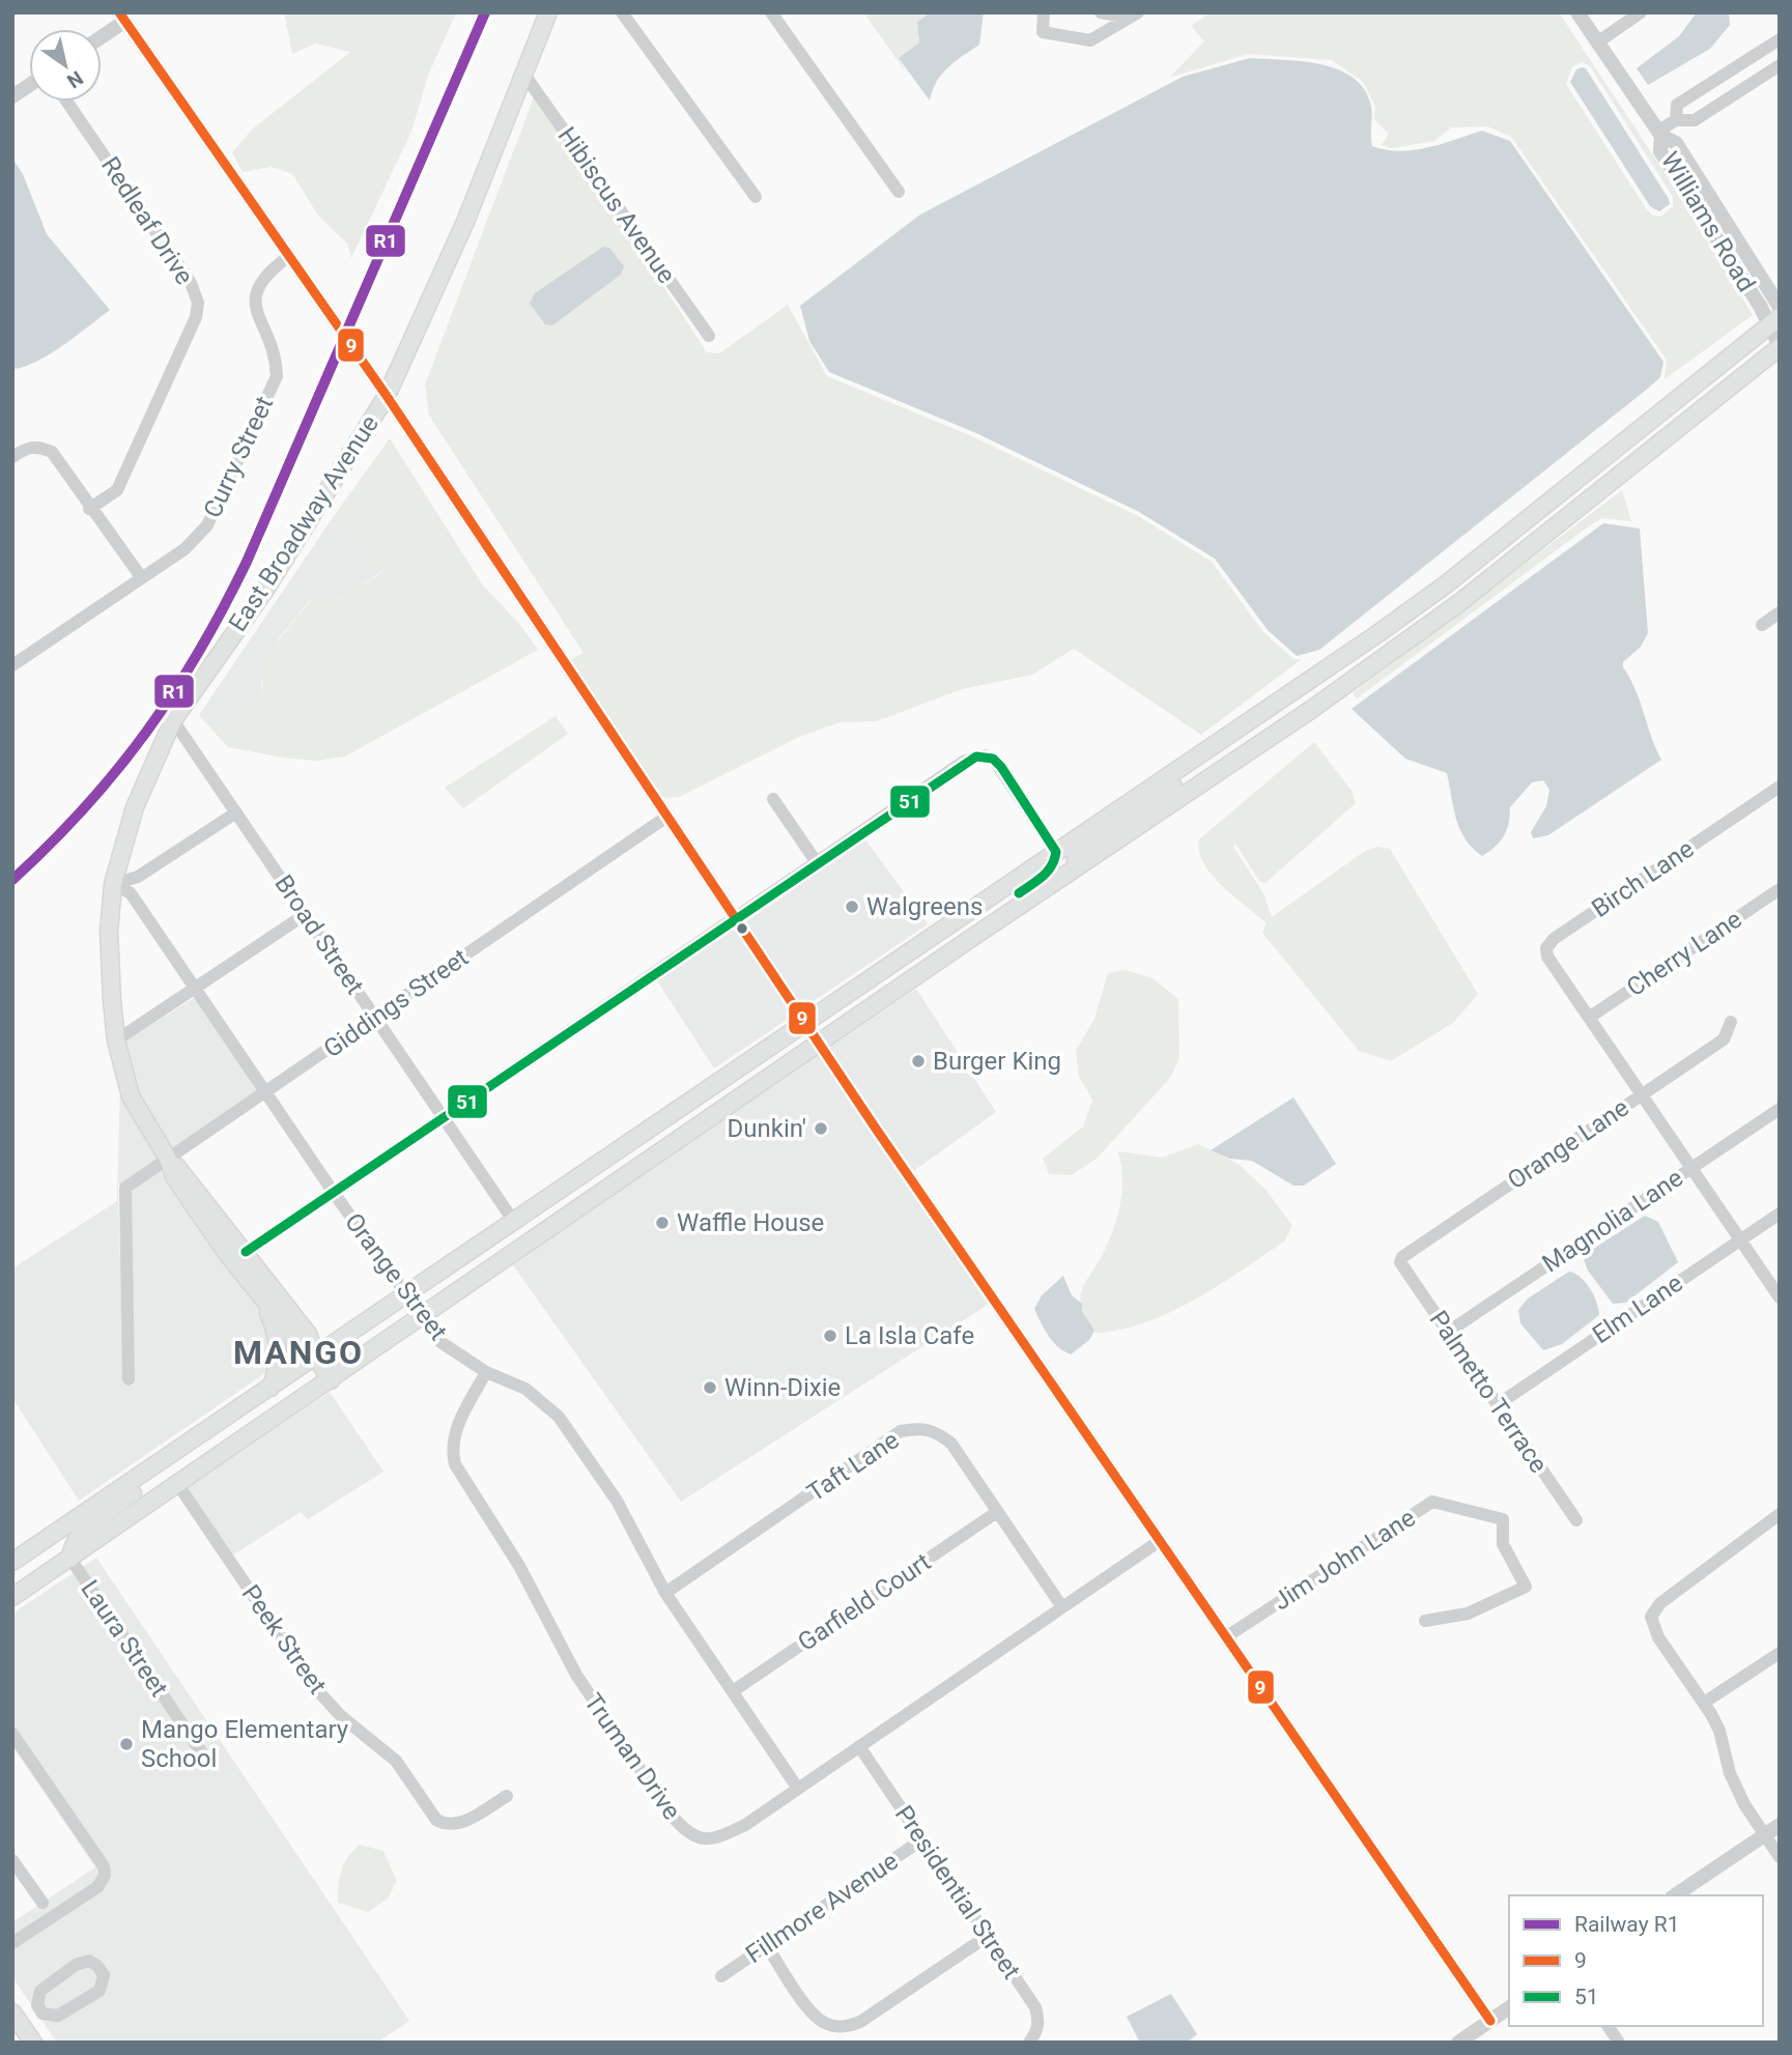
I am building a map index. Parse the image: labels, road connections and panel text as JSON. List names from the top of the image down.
{
  "streets": {
    "main road": ["East Broadway Avenue"],
    "street": [
      "Hibiscus Avenue",
      "Redleaf Drive",
      "Williams Road",
      "Curry Street",
      "Birch Lane",
      "Broad Street",
      "Cherry Lane",
      "Giddings Street",
      "Orange Lane",
      "Magnolia Lane",
      "Orange Street",
      "Elm Lane",
      "Palmetto Terrace",
      "Taft Lane",
      "Jim John Lane",
      "Garfield Court",
      "Laura Street",
      "Peek Street",
      "Truman Drive",
      "Presidential Street",
      "Fillmore Avenue"
    ]
  },
  "crossings": [
    ["Hibiscus Avenue", "East Broadway Avenue"],
    ["East Broadway Avenue", "Broad Street"],
    ["East Broadway Avenue", "Giddings Street"],
    ["East Broadway Avenue", "Orange Street"],
    ["Birch Lane", "Cherry Lane"],
    ["Broad Street", "Giddings Street"],
    ["Giddings Street", "Orange Street"],
    ["Orange Lane", "Palmetto Terrace"],
    ["Magnolia Lane", "Palmetto Terrace"],
    ["Orange Street", "Taft Lane"],
    ["Orange Street", "Garfield Court"],
    ["Orange Street", "Truman Drive"],
    ["Elm Lane", "Palmetto Terrace"],
    ["Taft Lane", "Garfield Court"],
    ["Taft Lane", "Truman Drive"],
    ["Truman Drive", "Presidential Street"],
    ["Presidential Street", "Fillmore Avenue"]
  ],
  "districts": ["MANGO"],
  "places": [
    "Walgreens",
    "Burger King",
    "Dunkin'",
    "Waffle House",
    "La Isla Cafe",
    "Winn-Dixie",
    "Mango Elementary School"
  ],
  "lines": ["rail line R1", "transit line 9", "transit line 51"],
  "legend": ["Railway R1", "9", "51"],
  "north": "bottom right"
}
